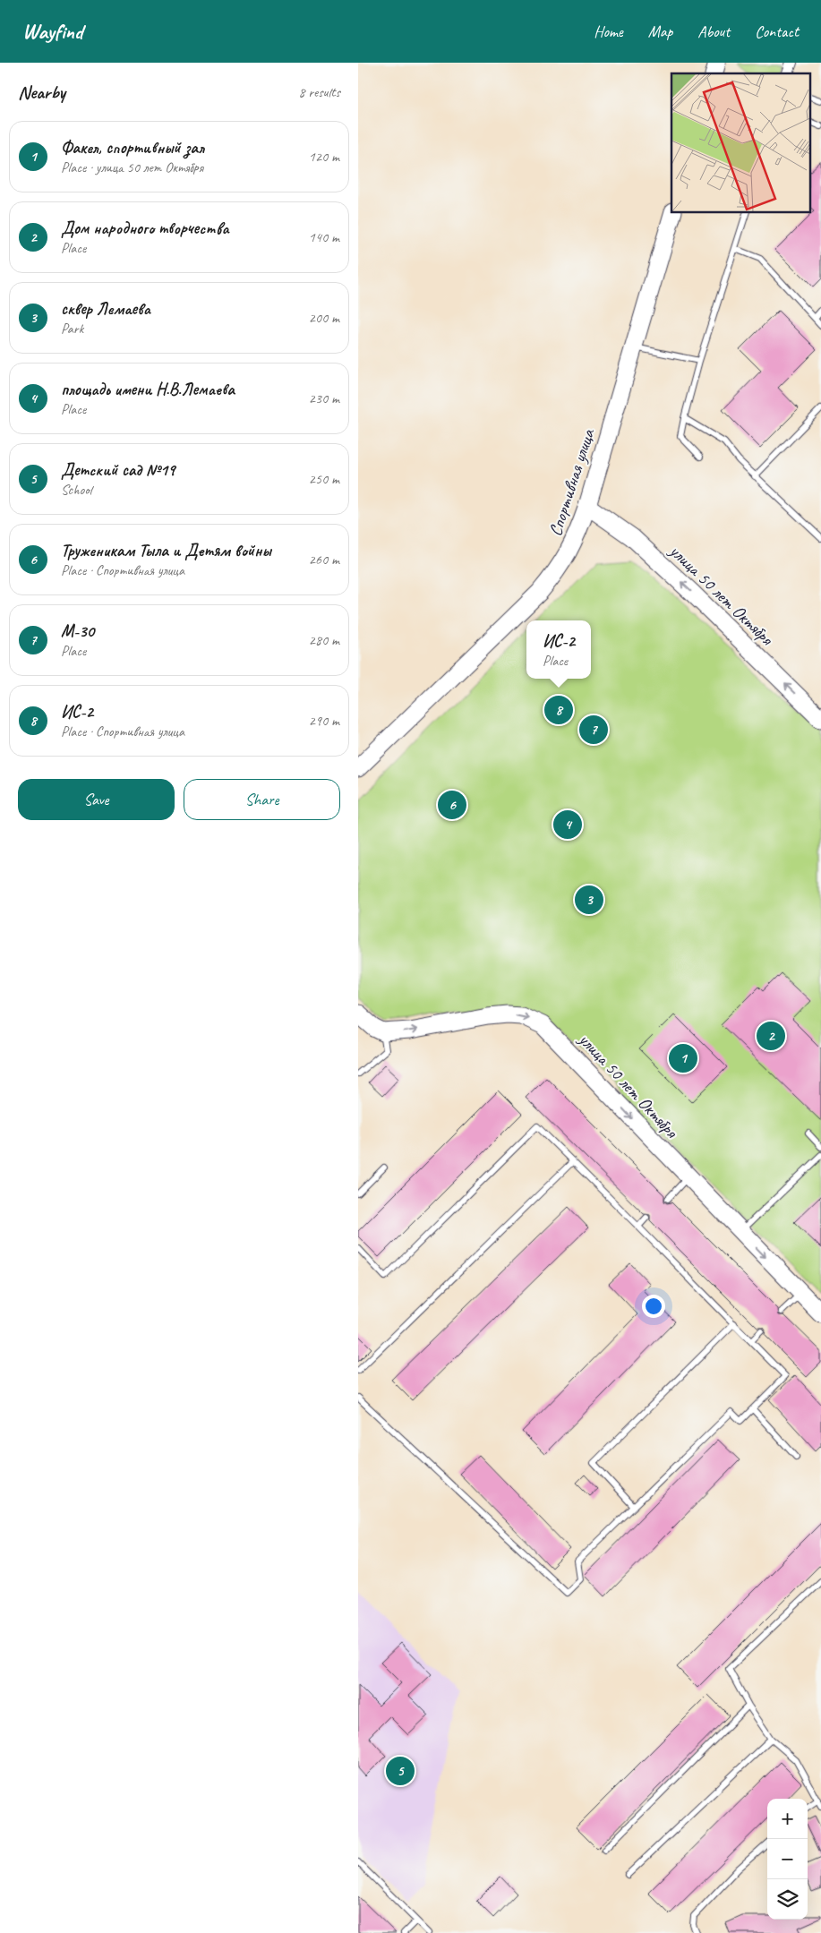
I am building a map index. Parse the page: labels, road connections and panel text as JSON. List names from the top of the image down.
{
  "streets": {
    "street": ["Спортивная улица", "улица 50 лет Октября"]
  },
  "crossings": [
    ["Спортивная улица", "улица 50 лет Октября"]
  ],
  "page": {
    "header": "Wayfind",
    "nav": [
      "Home",
      "Map",
      "About",
      "Contact"
    ],
    "heading": ["Nearby", "8 results"],
    "list": [
      {
        "mark": "1",
        "name": "Факел, спортивный зал",
        "note": "Place · улица 50 лет Октября",
        "value": "120 m"
      },
      {
        "mark": "2",
        "name": "Дом народного творчества",
        "note": "Place",
        "value": "140 m"
      },
      {
        "mark": "3",
        "name": "сквер Лемаева",
        "note": "Park",
        "value": "200 m"
      },
      {
        "mark": "4",
        "name": "площадь имени Н.В.Лемаева",
        "note": "Place",
        "value": "230 m"
      },
      {
        "mark": "5",
        "name": "Детский сад №19",
        "note": "School",
        "value": "250 m"
      },
      {
        "mark": "6",
        "name": "Труженикам Тыла и Детям войны",
        "note": "Place · Спортивная улица",
        "value": "260 m"
      },
      {
        "mark": "7",
        "name": "М-30",
        "note": "Place",
        "value": "280 m"
      },
      {
        "mark": "8",
        "name": "ИС-2",
        "note": "Place · Спортивная улица",
        "value": "290 m"
      }
    ],
    "popup": ["ИС-2", "Place"],
    "pins": [
      "8",
      "7",
      "6",
      "4",
      "3",
      "2",
      "1",
      "5"
    ],
    "buttons": ["Save", "Share"],
    "map_buttons": ["+", "−"]
  }
}
